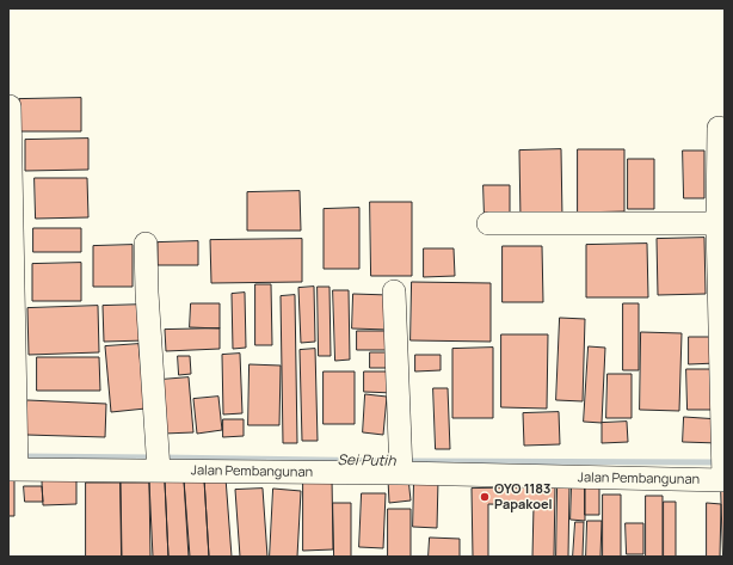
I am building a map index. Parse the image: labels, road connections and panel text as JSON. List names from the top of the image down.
{
  "streets": {
    "street": ["Jalan Pembangunan"]
  },
  "water": ["Sei Putih"],
  "places": ["OYO 1183 Papakoel"]
}
